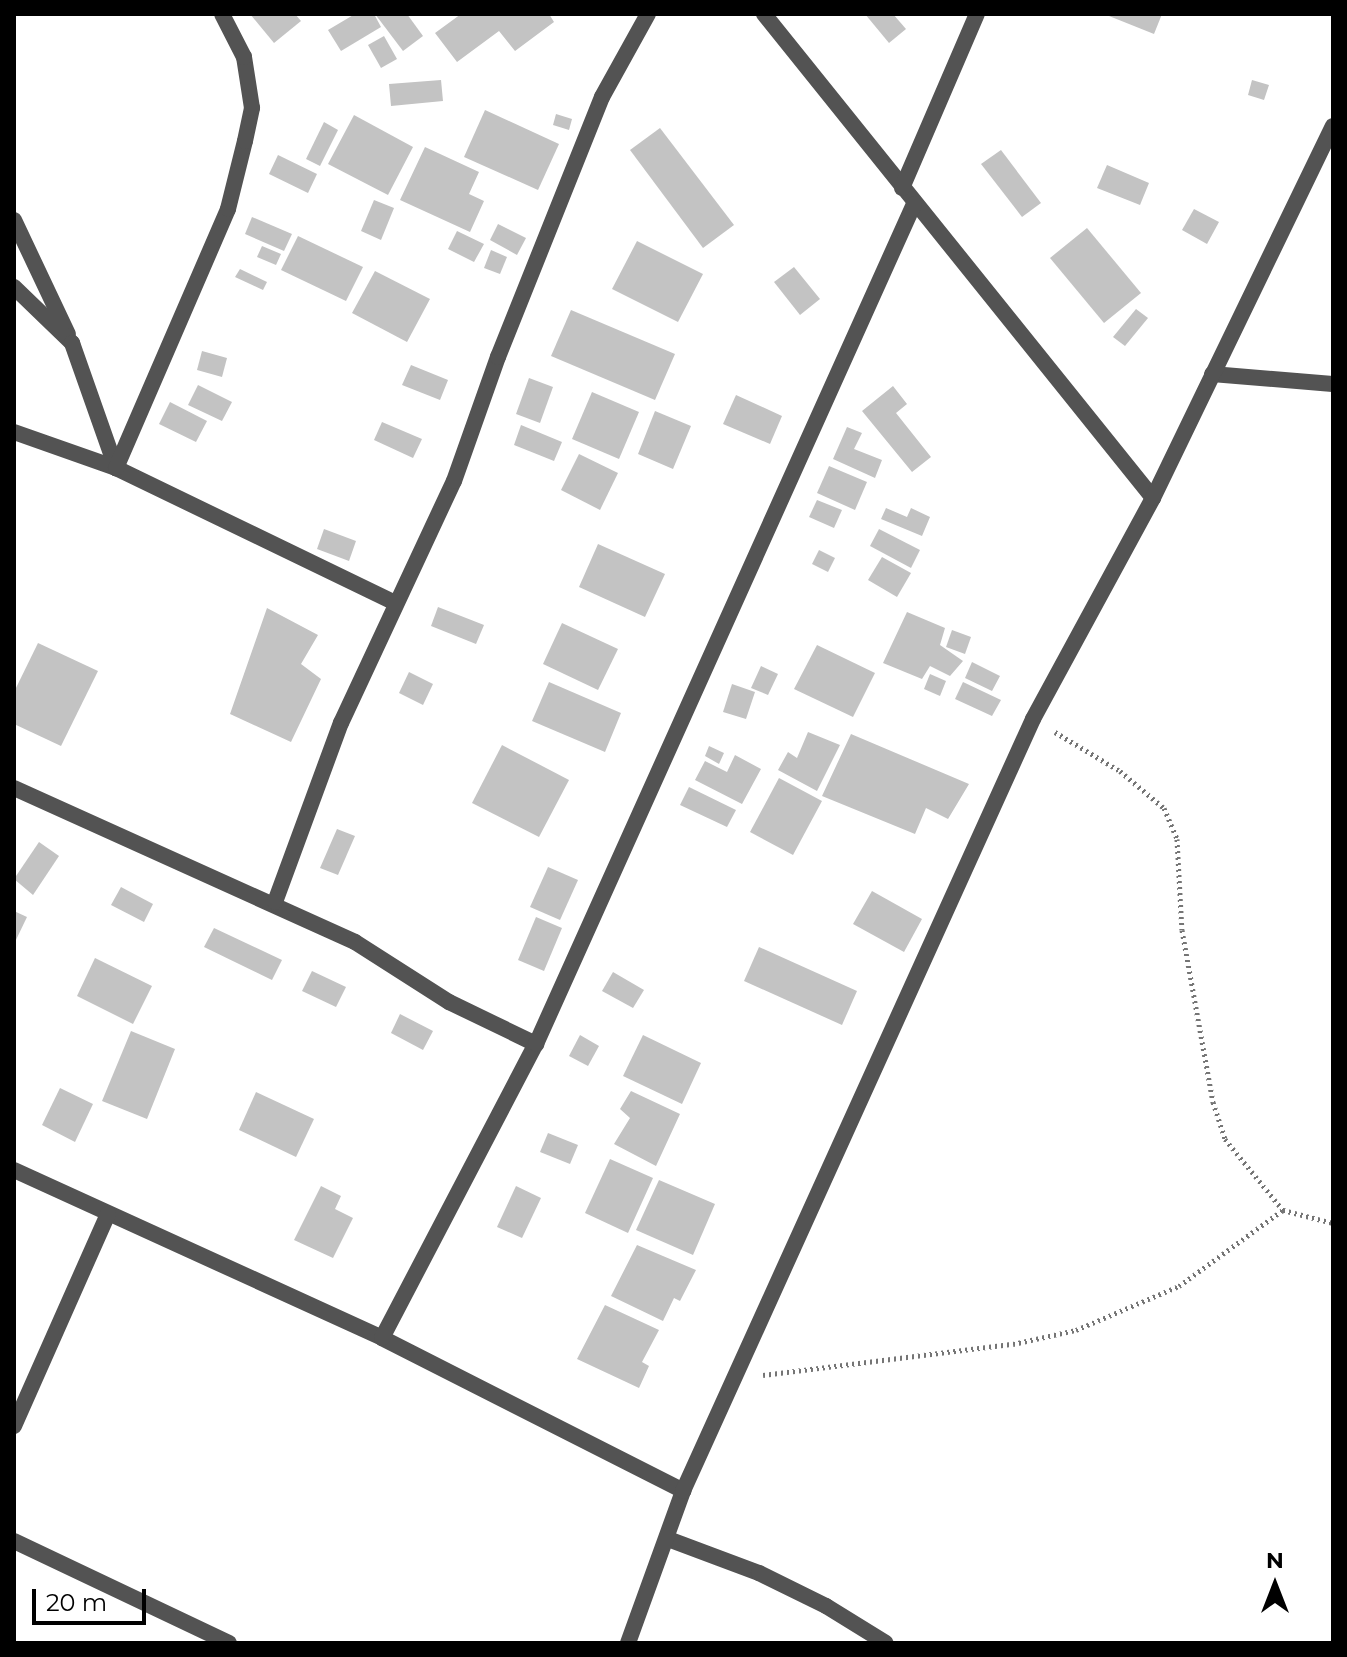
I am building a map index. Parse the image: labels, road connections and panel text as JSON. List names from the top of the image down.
{
  "scale_bar": "20 m",
  "north": "top"
}
